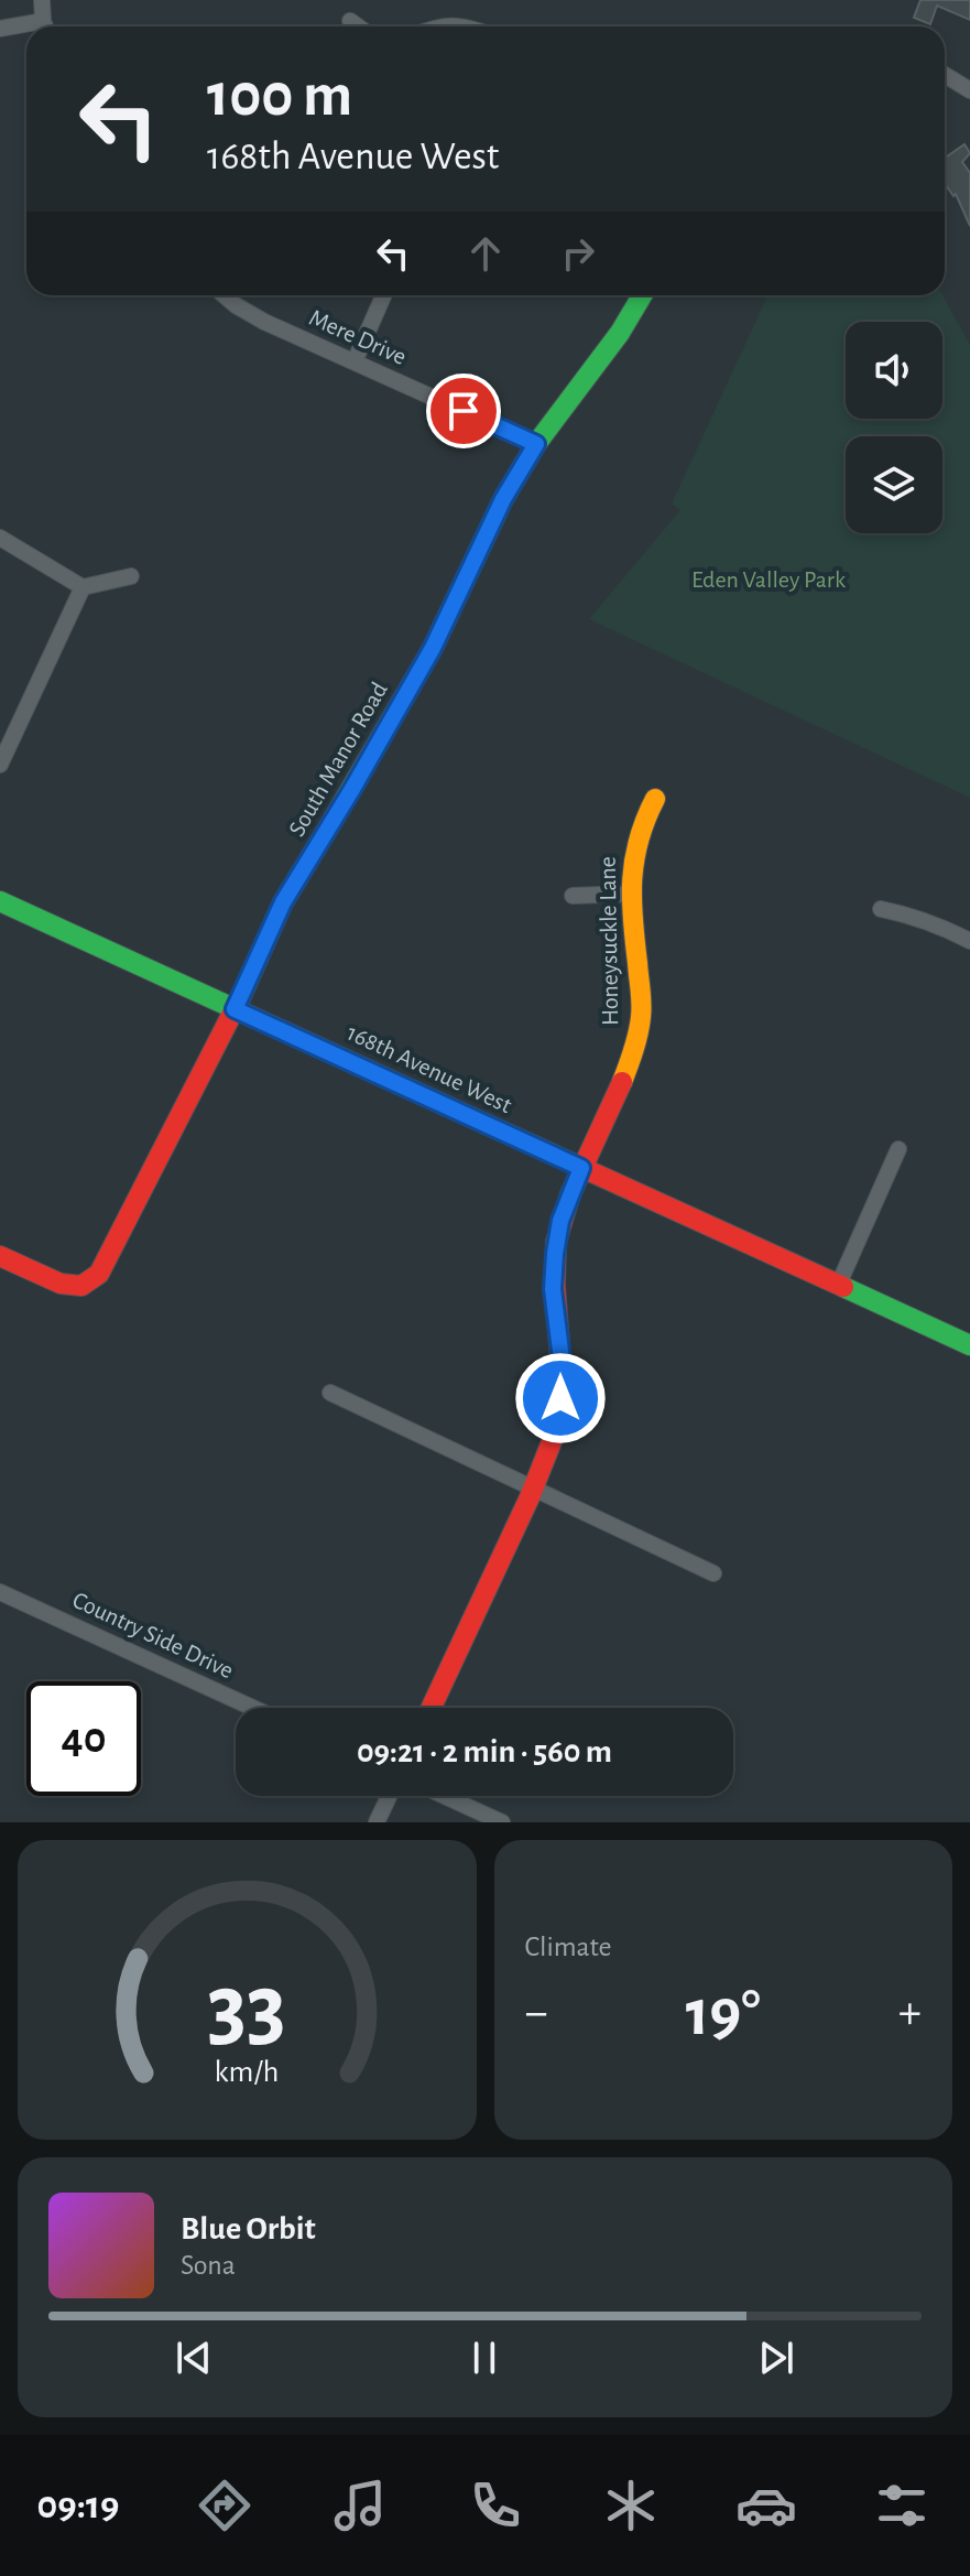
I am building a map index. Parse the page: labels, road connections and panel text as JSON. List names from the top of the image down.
{
  "streets": {
    "street": [
      "Mere Drive",
      "South Manor Road",
      "Honeysuckle Lane",
      "168th Avenue West",
      "Country Side Drive"
    ]
  },
  "crossings": [
    ["Mere Drive", "South Manor Road"],
    ["South Manor Road", "168th Avenue West"],
    ["Honeysuckle Lane", "168th Avenue West"]
  ],
  "parks": ["Eden Valley Park"],
  "page": {
    "turn": ["100 m", "168th Avenue West"],
    "limit": "40",
    "trip": "09:21 · 2 min · 560 m",
    "tile": "Climate",
    "heat": ["−", "19°", "+"],
    "song": ["Blue Orbit", "Sona"],
    "tabs": "09:19",
    "gauge": ["33", "km/h"]
  }
}
